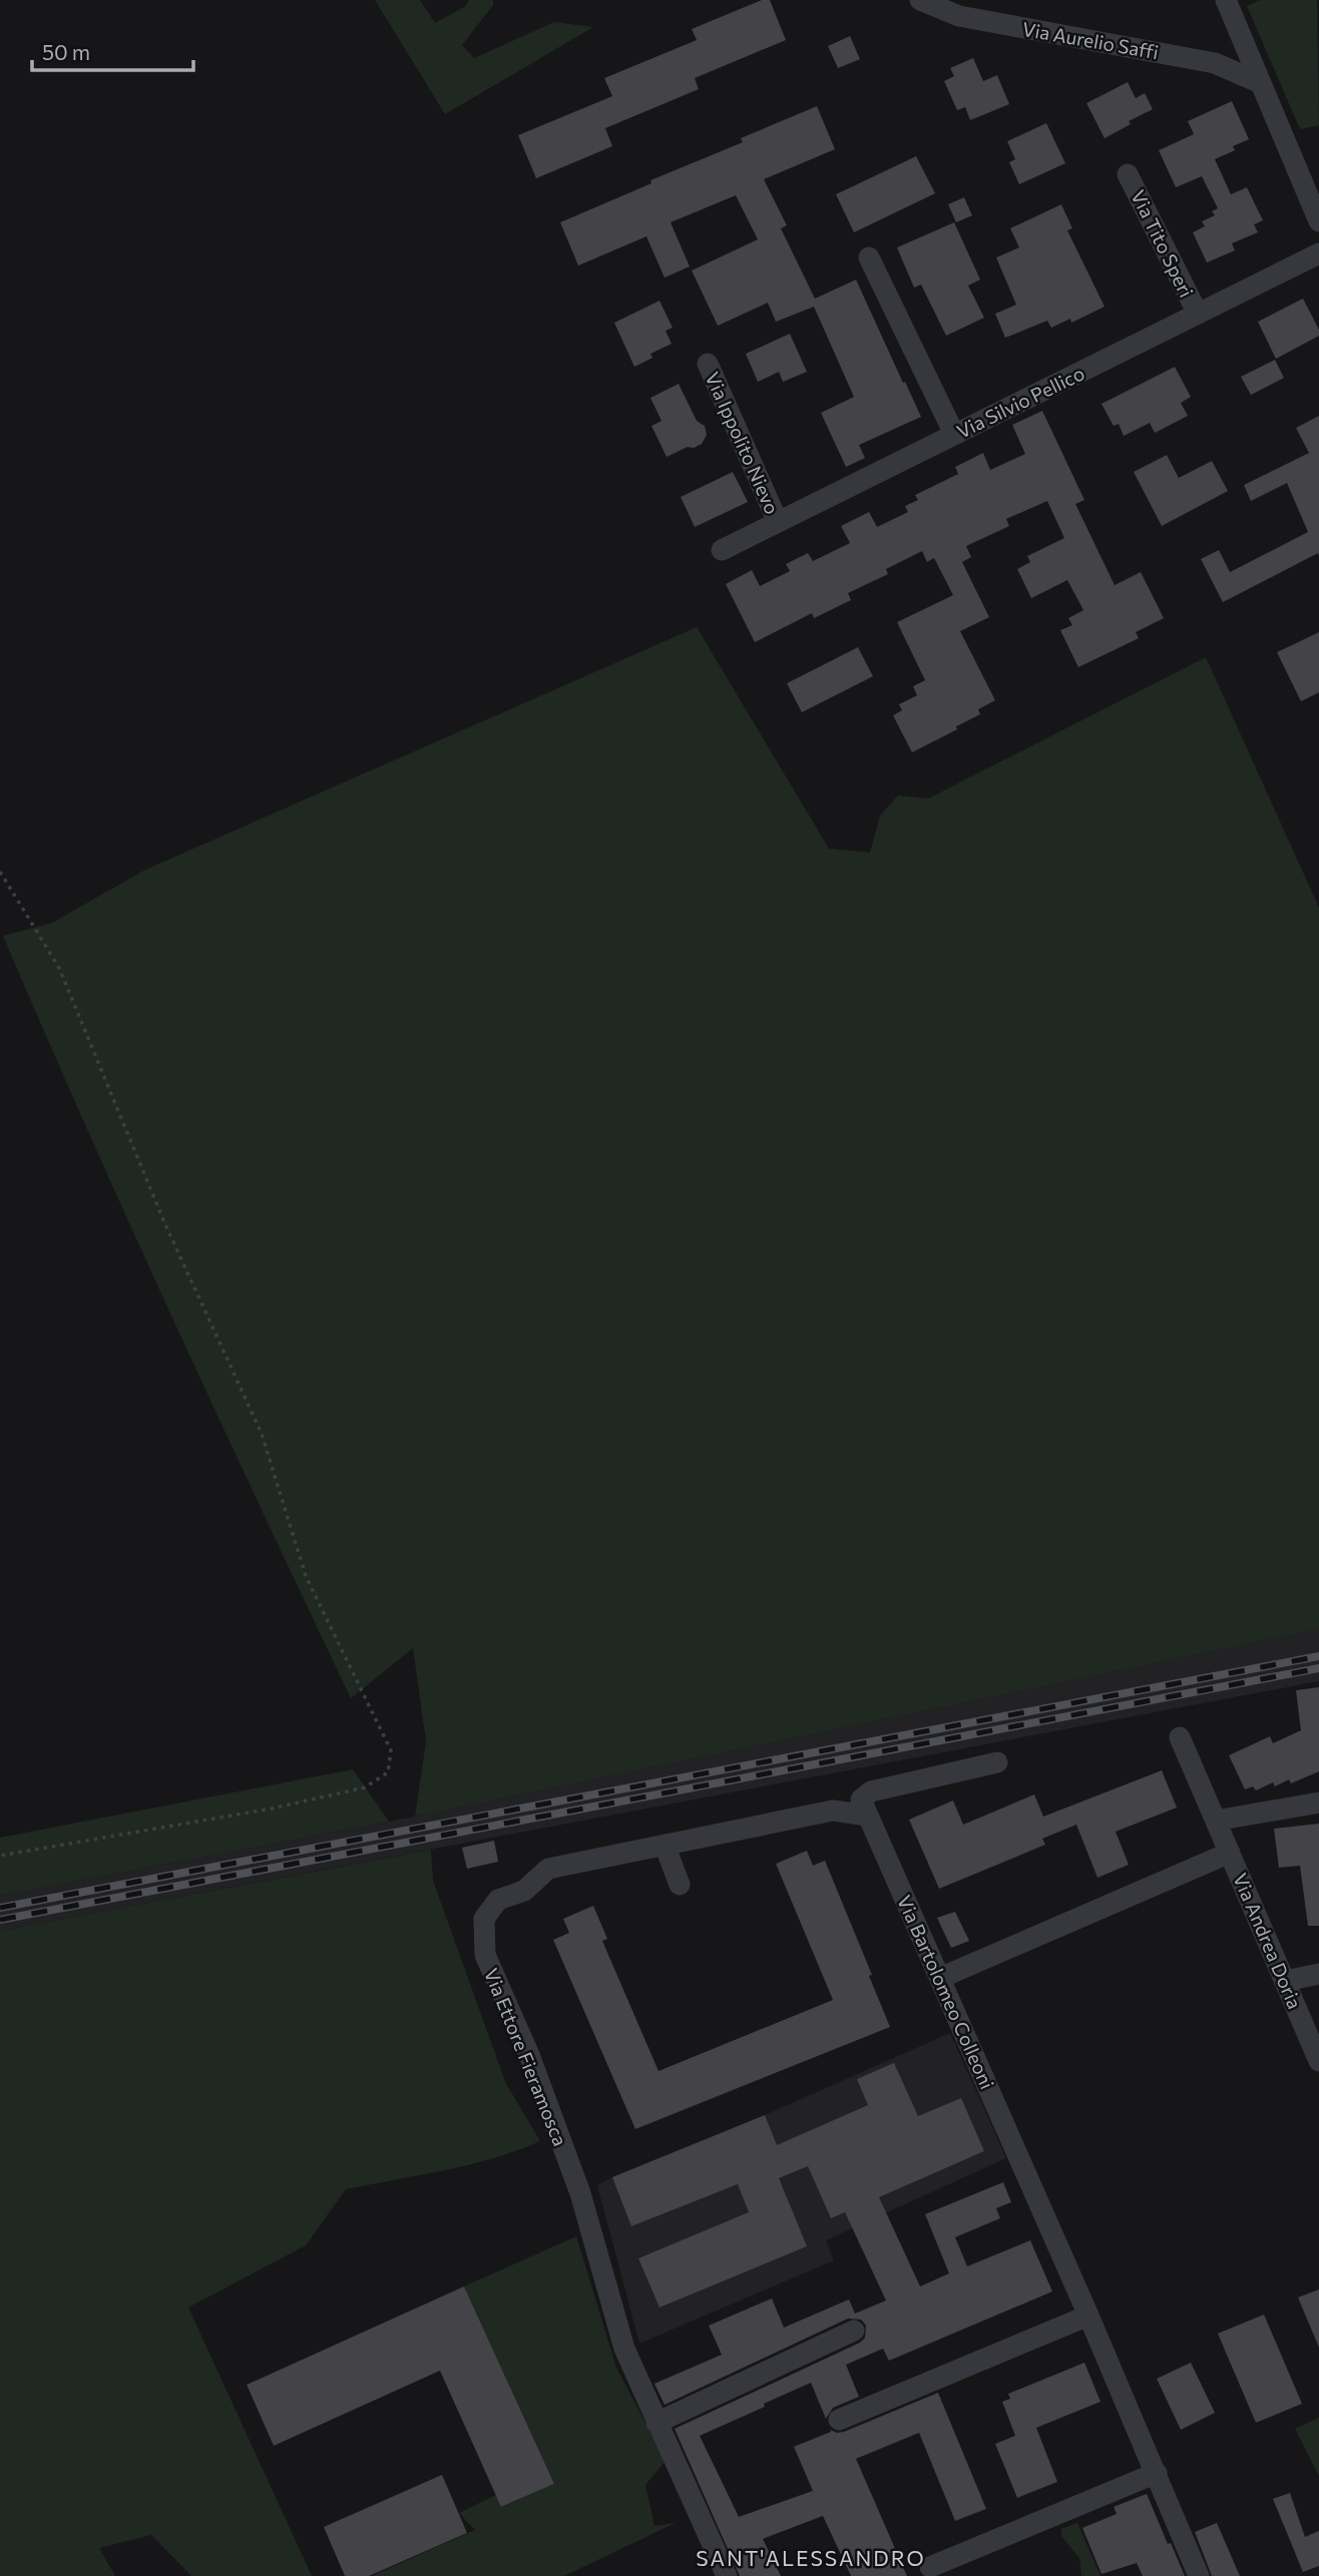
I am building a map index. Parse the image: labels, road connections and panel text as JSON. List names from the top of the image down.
{
  "streets": {
    "street": [
      "Via Aurelio Saffi",
      "Via Tito Speri",
      "Via Silvio Pellico",
      "Via Ippolito Nievo",
      "Via Andrea Doria",
      "Via Bartolomeo Colleoni",
      "Via Ettore Fieramosca"
    ]
  },
  "crossings": [
    ["Via Tito Speri", "Via Silvio Pellico"],
    ["Via Silvio Pellico", "Via Ippolito Nievo"],
    ["Via Bartolomeo Colleoni", "Via Ettore Fieramosca"]
  ],
  "districts": ["SANT'ALESSANDRO"],
  "scale_bar": "50 m"
}
